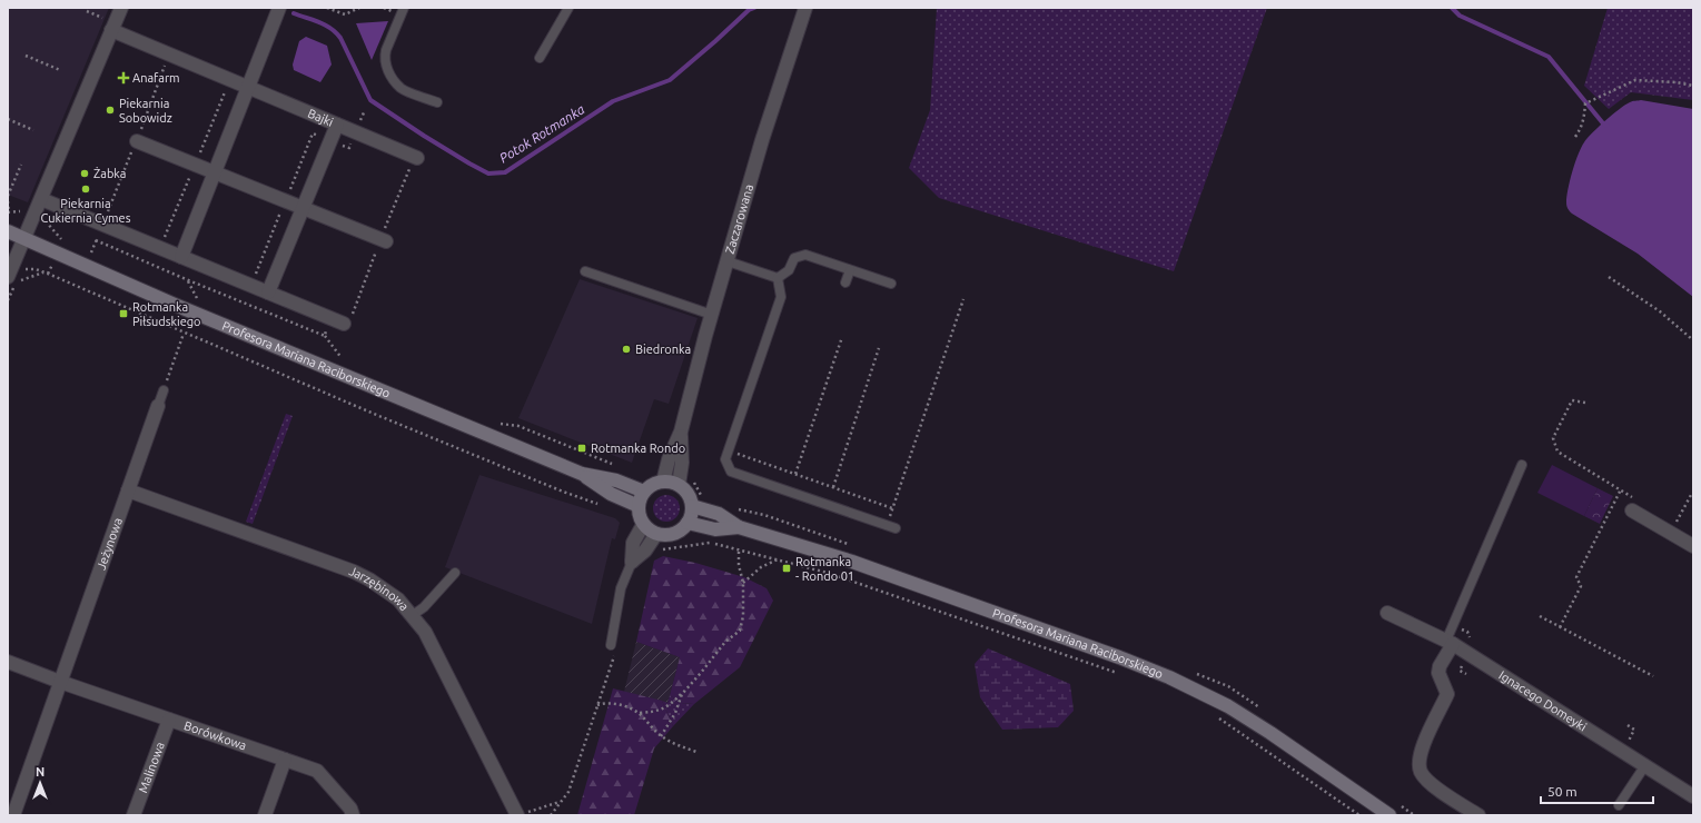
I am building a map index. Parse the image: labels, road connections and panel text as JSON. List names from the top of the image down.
{
  "streets": {
    "main road": ["Profesora Mariana Raciborskiego"],
    "street": [
      "Bajki",
      "Zaczarowana",
      "Jeżynowa",
      "Jarzębinowa",
      "Ignacego Domeyki",
      "Borówkowa",
      "Malinowa"
    ]
  },
  "crossings": [
    ["Zaczarowana", "Profesora Mariana Raciborskiego"],
    ["Jeżynowa", "Jarzębinowa"],
    ["Jeżynowa", "Borówkowa"],
    ["Borówkowa", "Malinowa"]
  ],
  "water": ["Potok Rotmanka"],
  "places": {
    "health": ["Anafarm"],
    "other": [
      "Piekarnia Sobowidz",
      "Żabka",
      "Piekarnia Cukiernia Cymes",
      "Biedronka"
    ],
    "transit": ["Rotmanka Piłsudskiego", "Rotmanka Rondo", "Rotmanka - Rondo 01"]
  },
  "scale_bar": "50 m",
  "north": "top"
}
